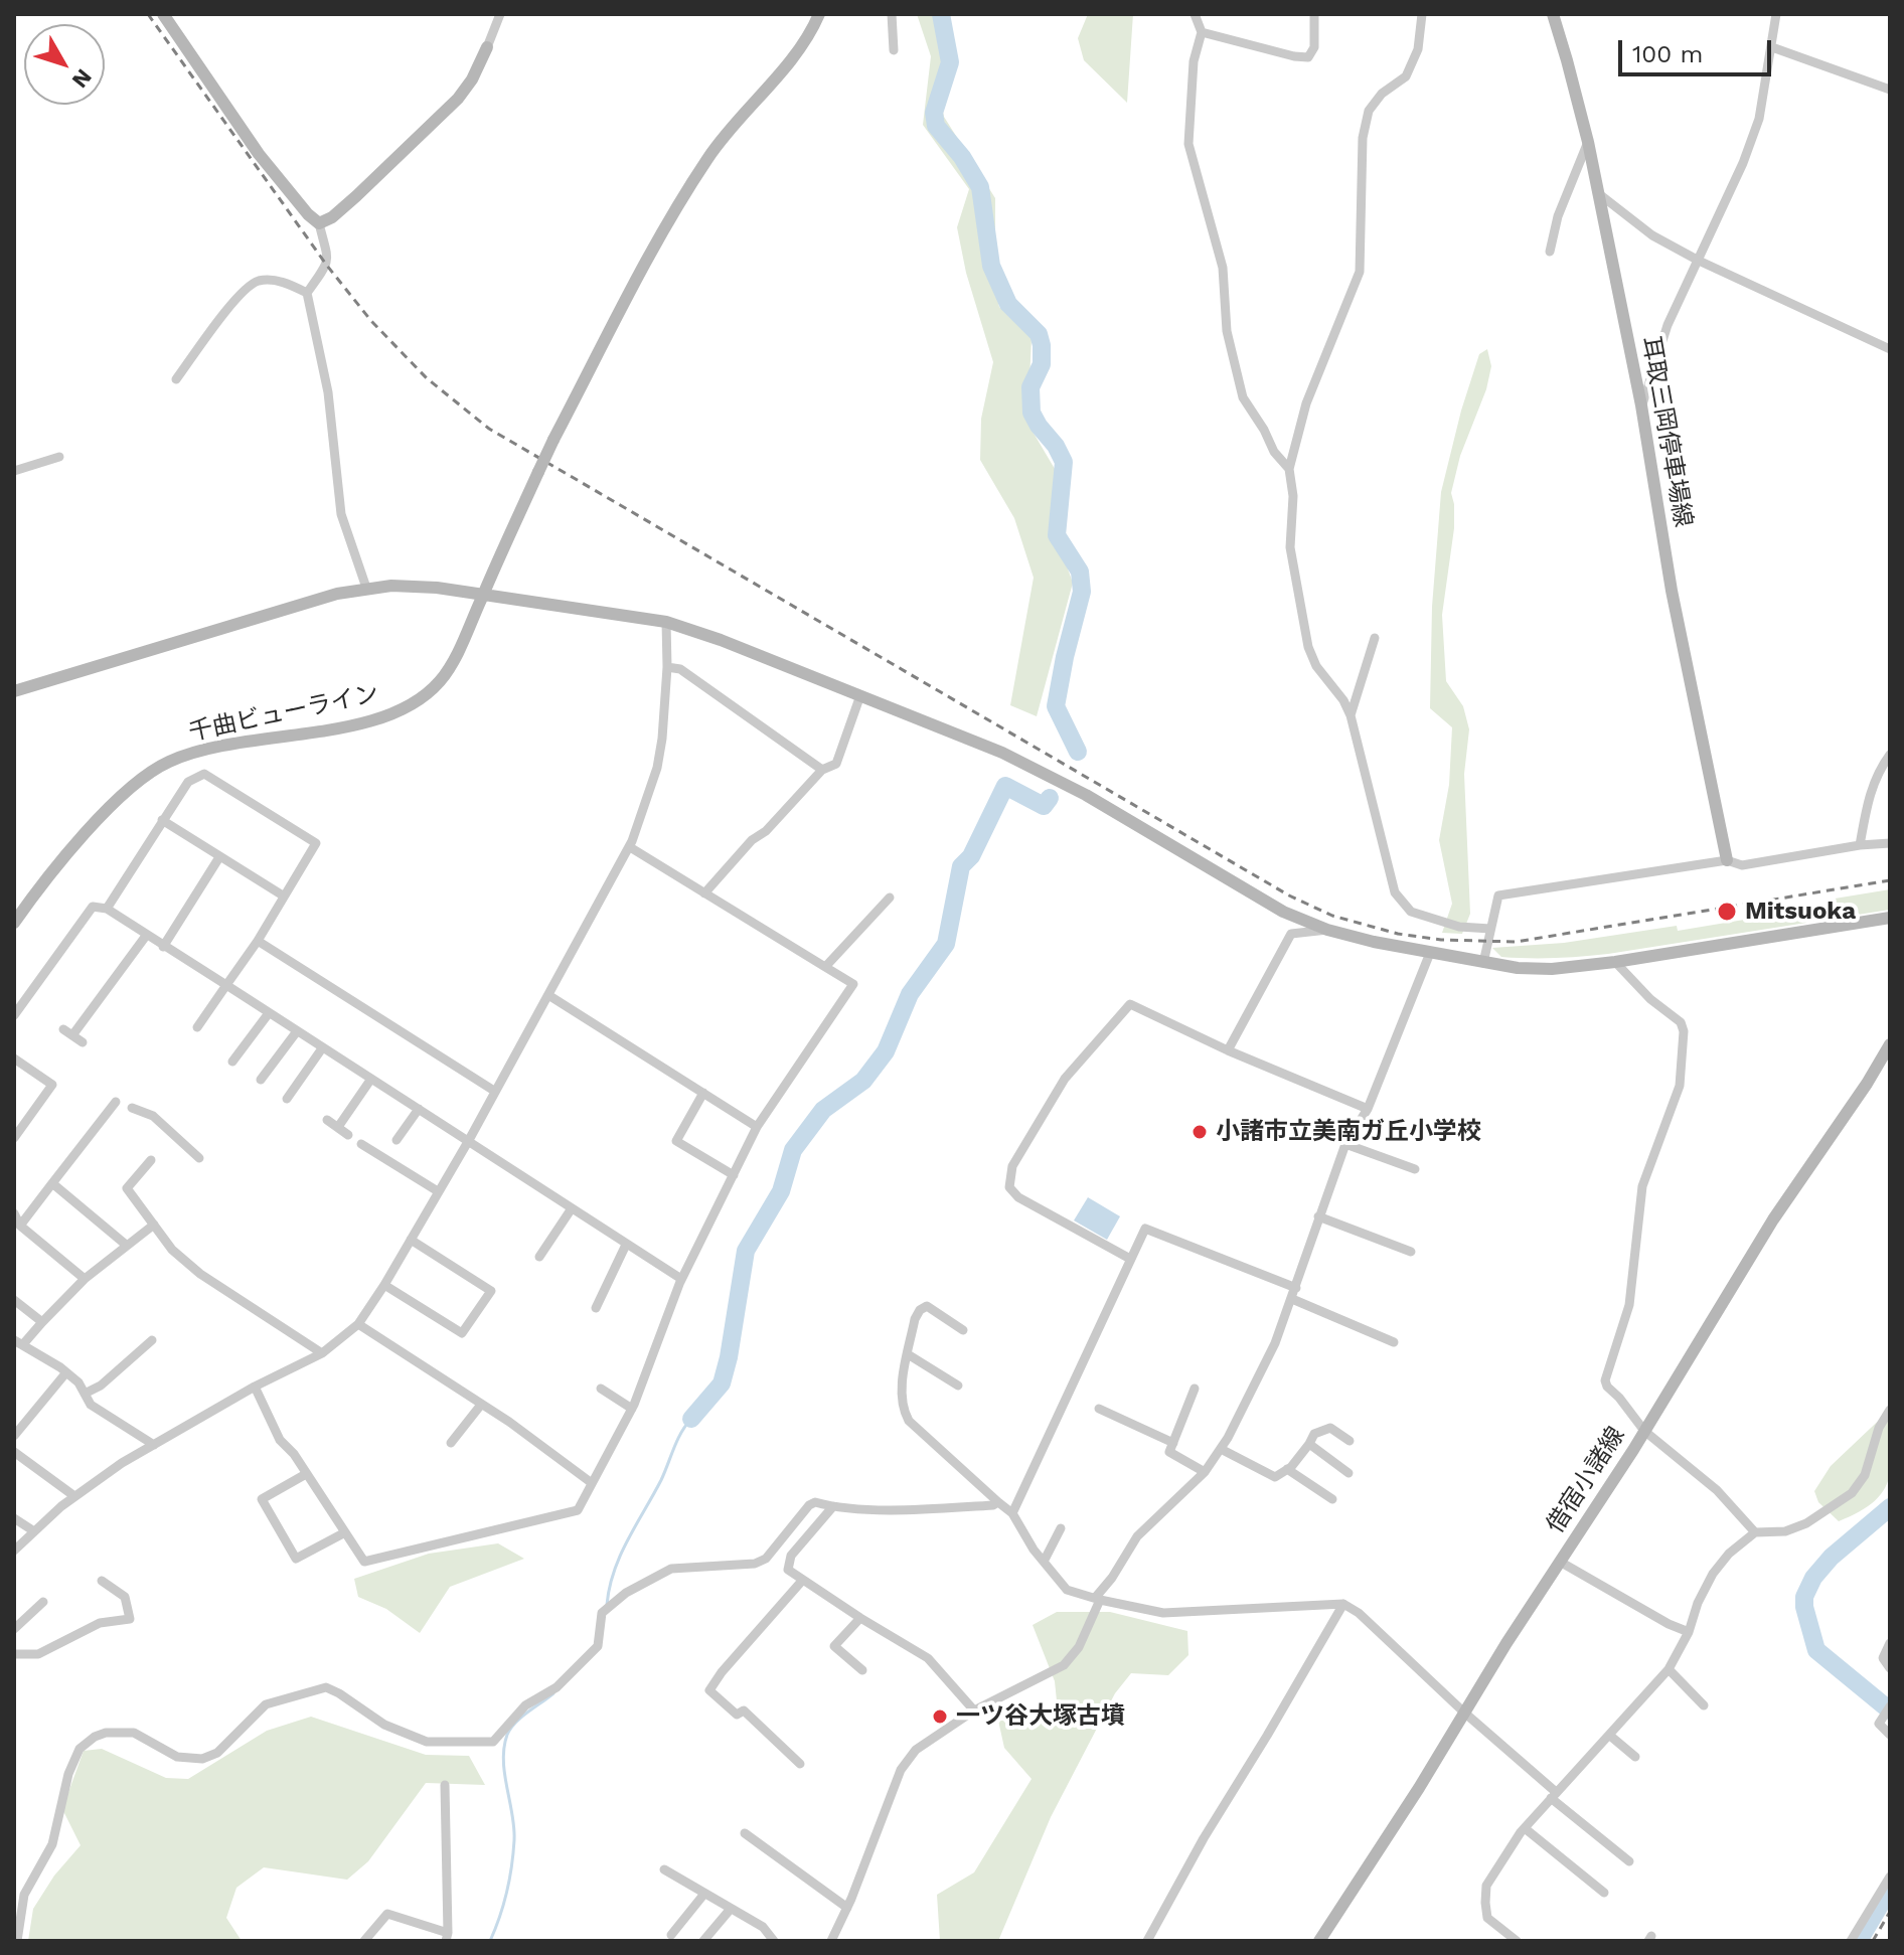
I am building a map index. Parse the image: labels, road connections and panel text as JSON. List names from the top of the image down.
{
  "streets": {
    "street": ["耳取三岡停車場線", "千曲ビューライン", "借宿小諸線"]
  },
  "places": ["Mitsuoka", "小諸市立美南ガ丘小学校", "一ツ谷大塚古墳"],
  "scale_bar": "100 m",
  "north": "bottom right"
}
